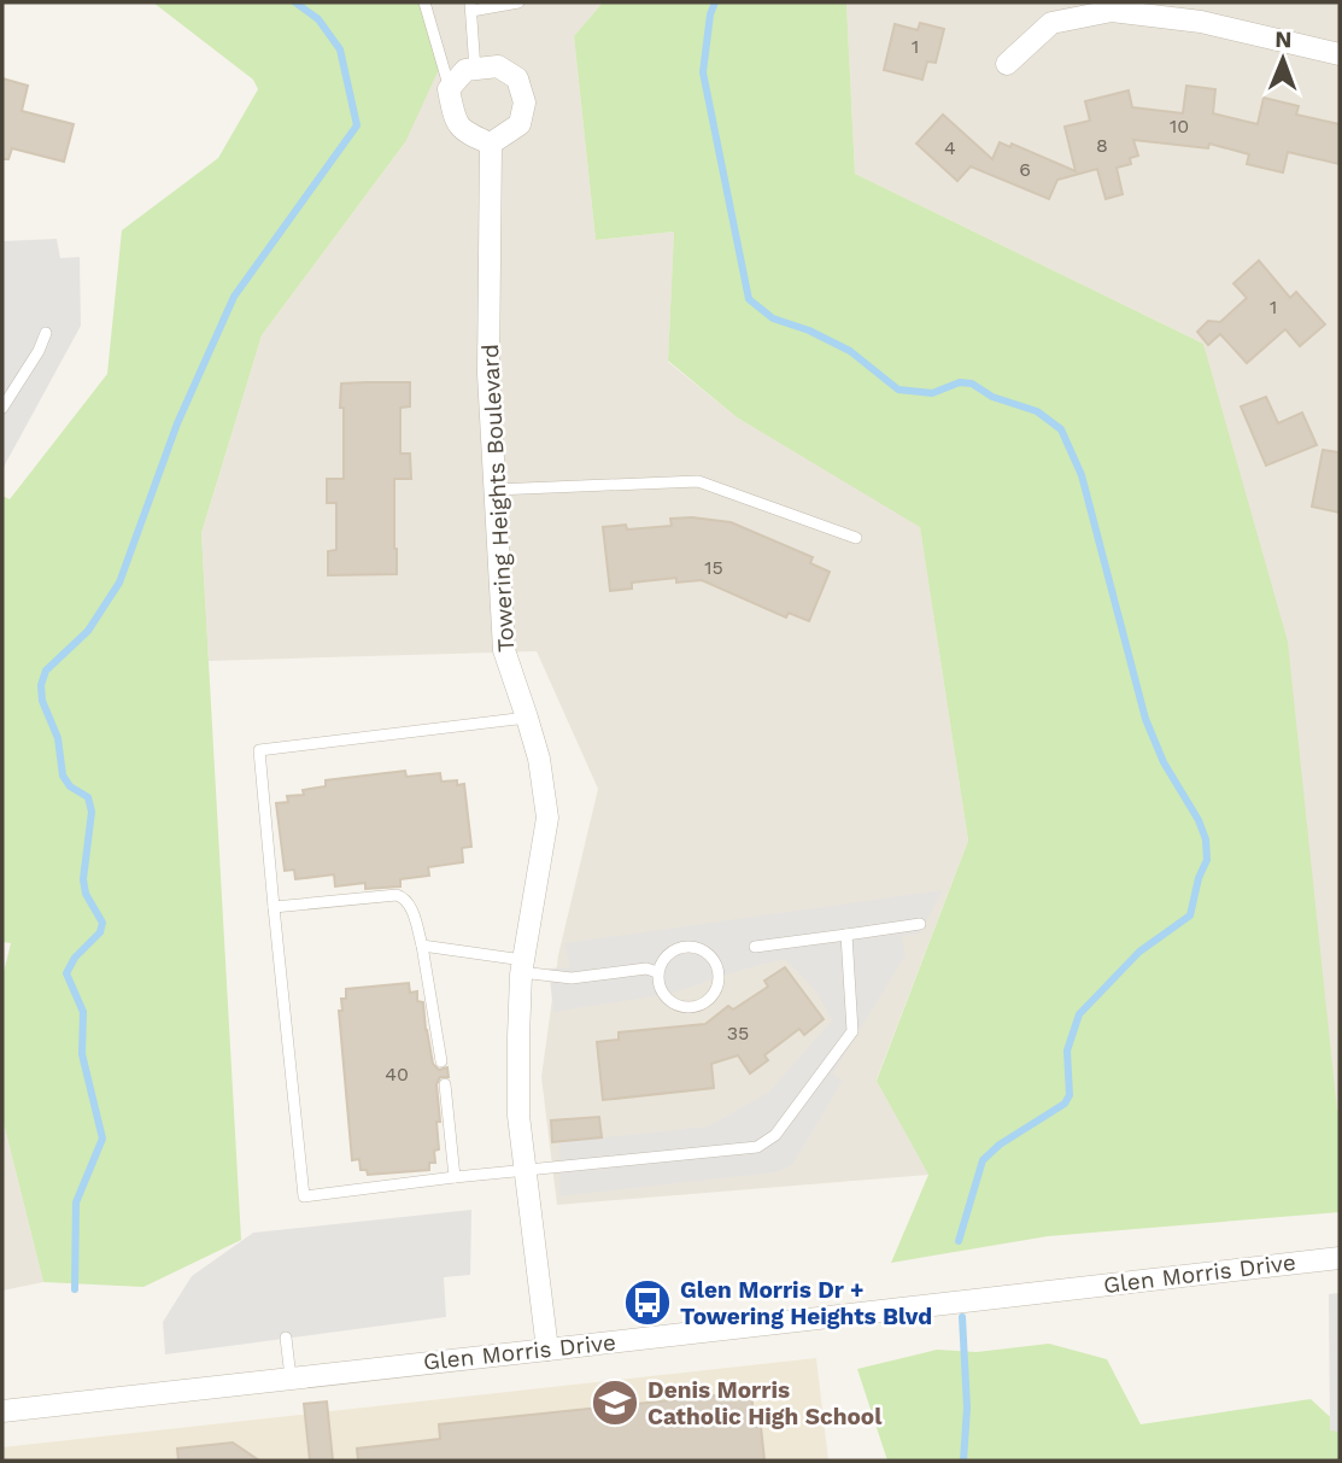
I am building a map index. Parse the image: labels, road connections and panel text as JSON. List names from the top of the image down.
{
  "streets": {
    "street": ["Towering Heights Boulevard", "Glen Morris Drive"]
  },
  "crossings": [
    ["Towering Heights Boulevard", "Glen Morris Drive"]
  ],
  "places": {
    "bus stop": ["Glen Morris Dr + Towering Heights Blvd"],
    "school or university": ["Denis Morris Catholic High School"]
  },
  "house_numbers": [
    "1",
    "10",
    "8",
    "4",
    "6",
    "1",
    "15",
    "35",
    "40"
  ],
  "north": "top"
}
